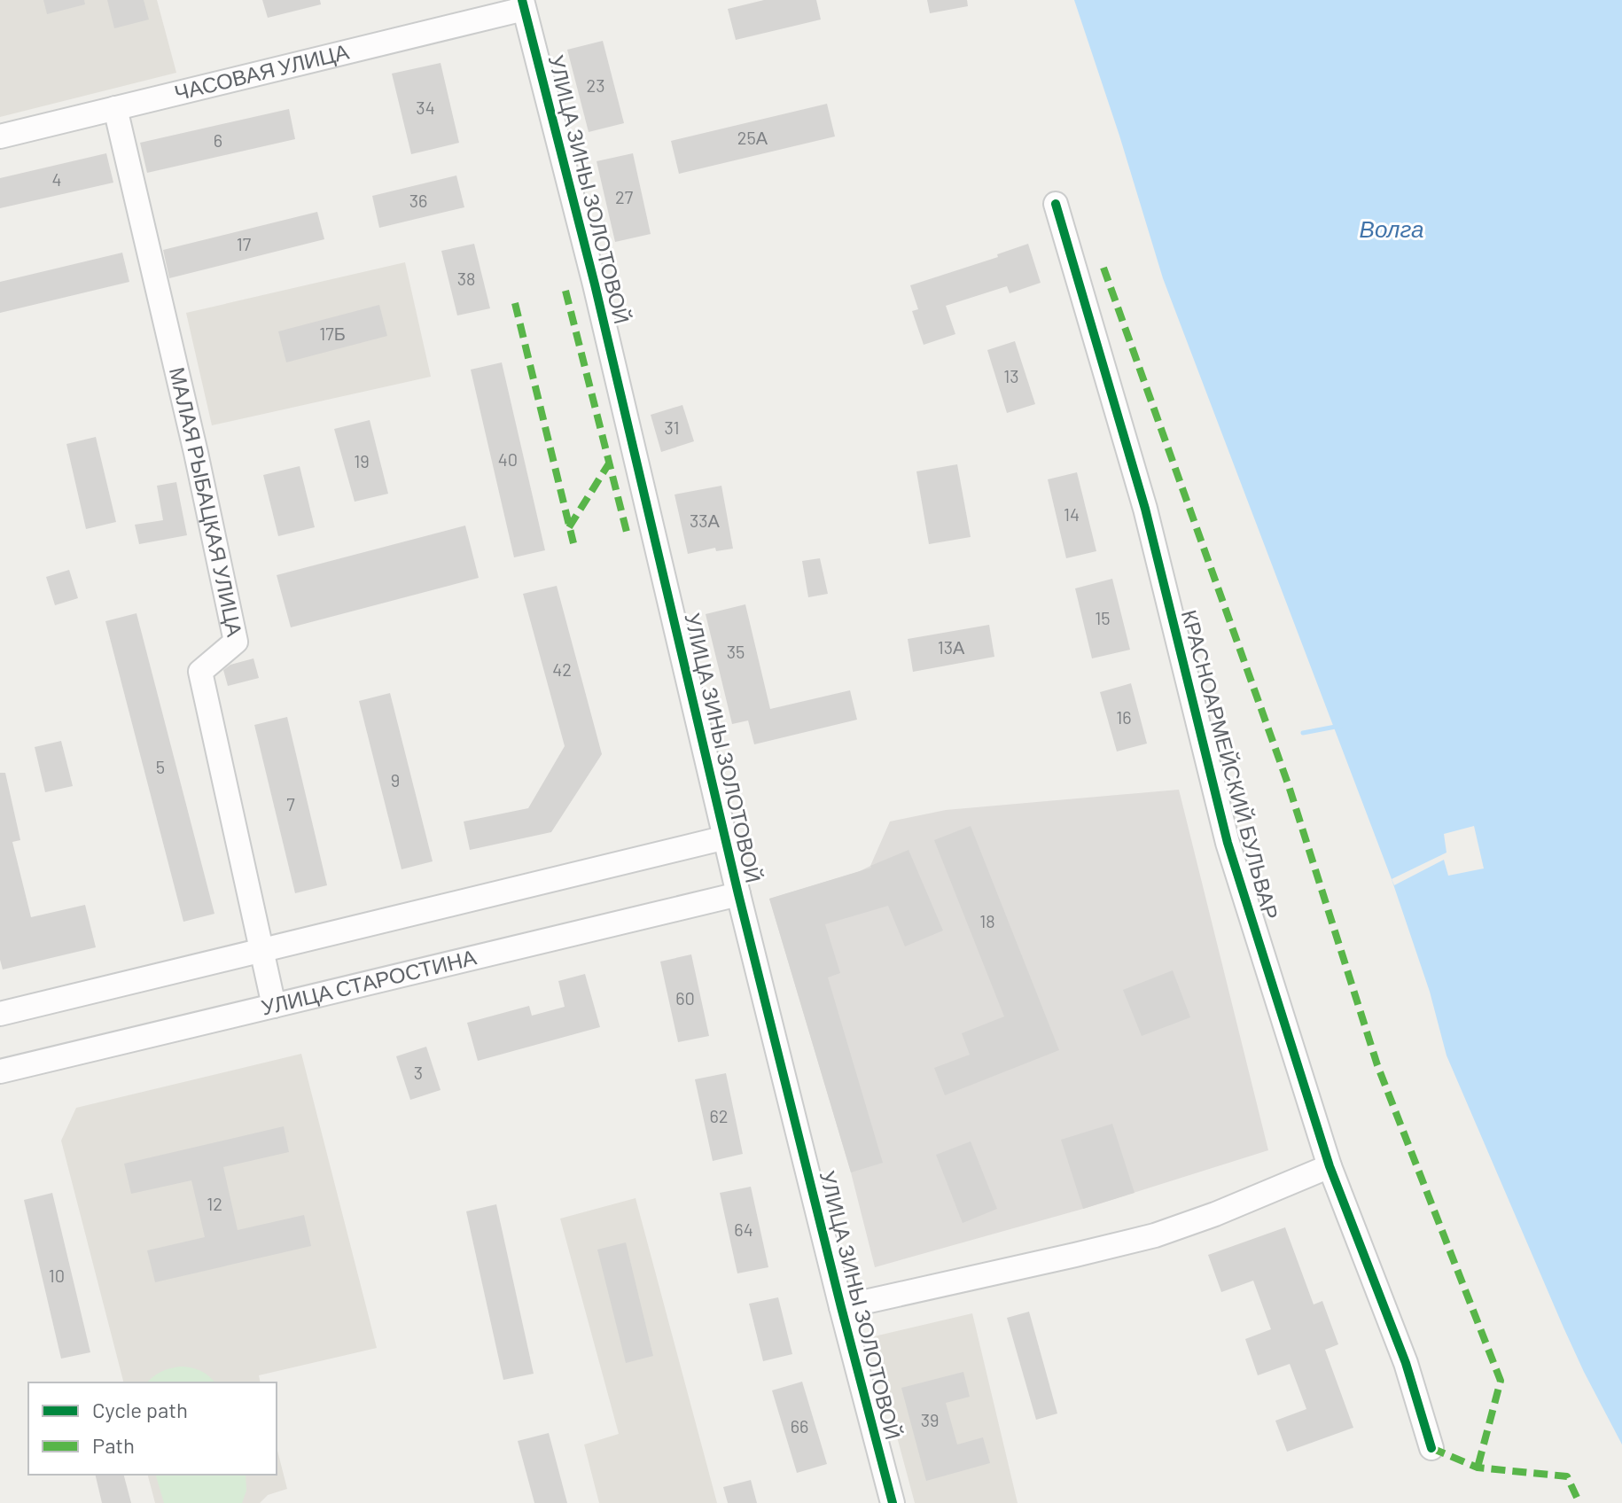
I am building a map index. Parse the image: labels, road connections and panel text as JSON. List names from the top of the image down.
{
  "streets": {
    "street": [
      "ЧАСОВАЯ УЛИЦА",
      "УЛИЦА ЗИНЫ ЗОЛОТОВОЙ",
      "МАЛАЯ РЫБАЦКАЯ УЛИЦА",
      "КРАСНОАРМЕЙСКИЙ БУЛЬВАР",
      "УЛИЦА СТАРОСТИНА"
    ]
  },
  "crossings": [
    ["ЧАСОВАЯ УЛИЦА", "УЛИЦА ЗИНЫ ЗОЛОТОВОЙ"],
    ["ЧАСОВАЯ УЛИЦА", "МАЛАЯ РЫБАЦКАЯ УЛИЦА"],
    ["УЛИЦА ЗИНЫ ЗОЛОТОВОЙ", "УЛИЦА СТАРОСТИНА"],
    ["МАЛАЯ РЫБАЦКАЯ УЛИЦА", "УЛИЦА СТАРОСТИНА"]
  ],
  "water": ["Волга"],
  "house_numbers": [
    "23",
    "34",
    "25А",
    "6",
    "4",
    "27",
    "36",
    "17",
    "38",
    "17Б",
    "13",
    "31",
    "40",
    "19",
    "14",
    "33А",
    "15",
    "13А",
    "35",
    "42",
    "16",
    "5",
    "9",
    "7",
    "18",
    "60",
    "3",
    "62",
    "12",
    "64",
    "10",
    "39",
    "66"
  ],
  "legend": ["Cycle path", "Path"]
}
